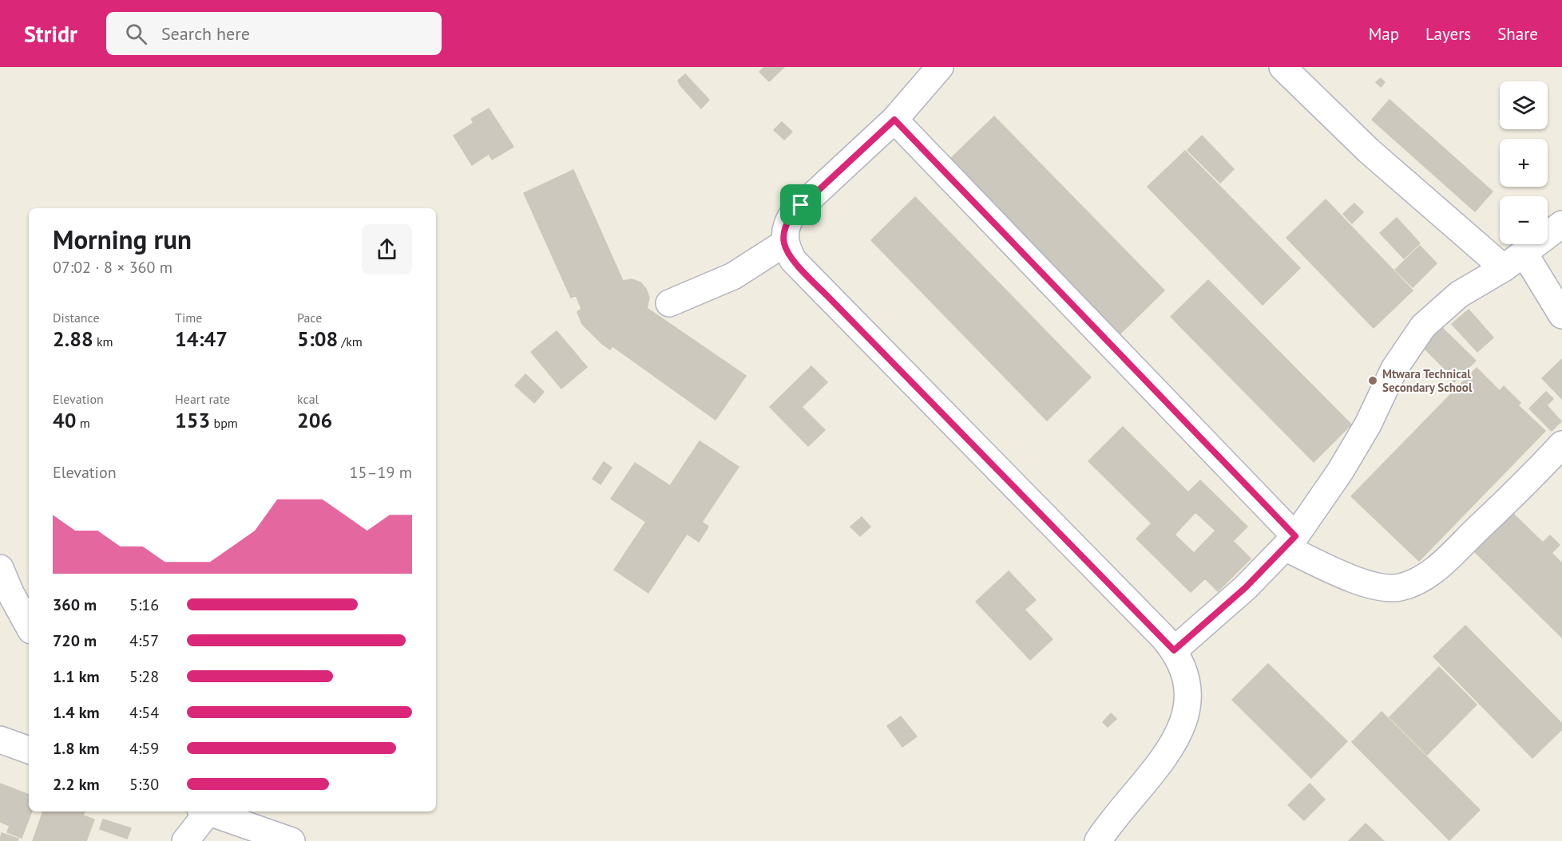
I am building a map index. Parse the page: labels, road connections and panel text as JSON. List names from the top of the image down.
{
  "places": ["Mtwara Technical Secondary School"],
  "page": {
    "header": "Stridr",
    "search": "Search here",
    "nav": ["Map", "Layers", "Share"],
    "map_buttons": ["+", "−"],
    "heading": ["Morning run", "07:02 · 8 × 360 m"],
    "stats": [
      ["Distance", "2.88 km"],
      ["Time", "14:47"],
      ["Pace", "5:08 /km"],
      ["Elevation", "40 m"],
      ["Heart rate", "153 bpm"],
      ["kcal", "206"]
    ],
    "chart": ["Elevation", "15–19 m"],
    "list": [
      {
        "name": "360 m",
        "note": "5:16"
      },
      {
        "name": "720 m",
        "note": "4:57"
      },
      {
        "name": "1.1 km",
        "note": "5:28"
      },
      {
        "name": "1.4 km",
        "note": "4:54"
      },
      {
        "name": "1.8 km",
        "note": "4:59"
      },
      {
        "name": "2.2 km",
        "note": "5:30"
      }
    ]
  }
}
